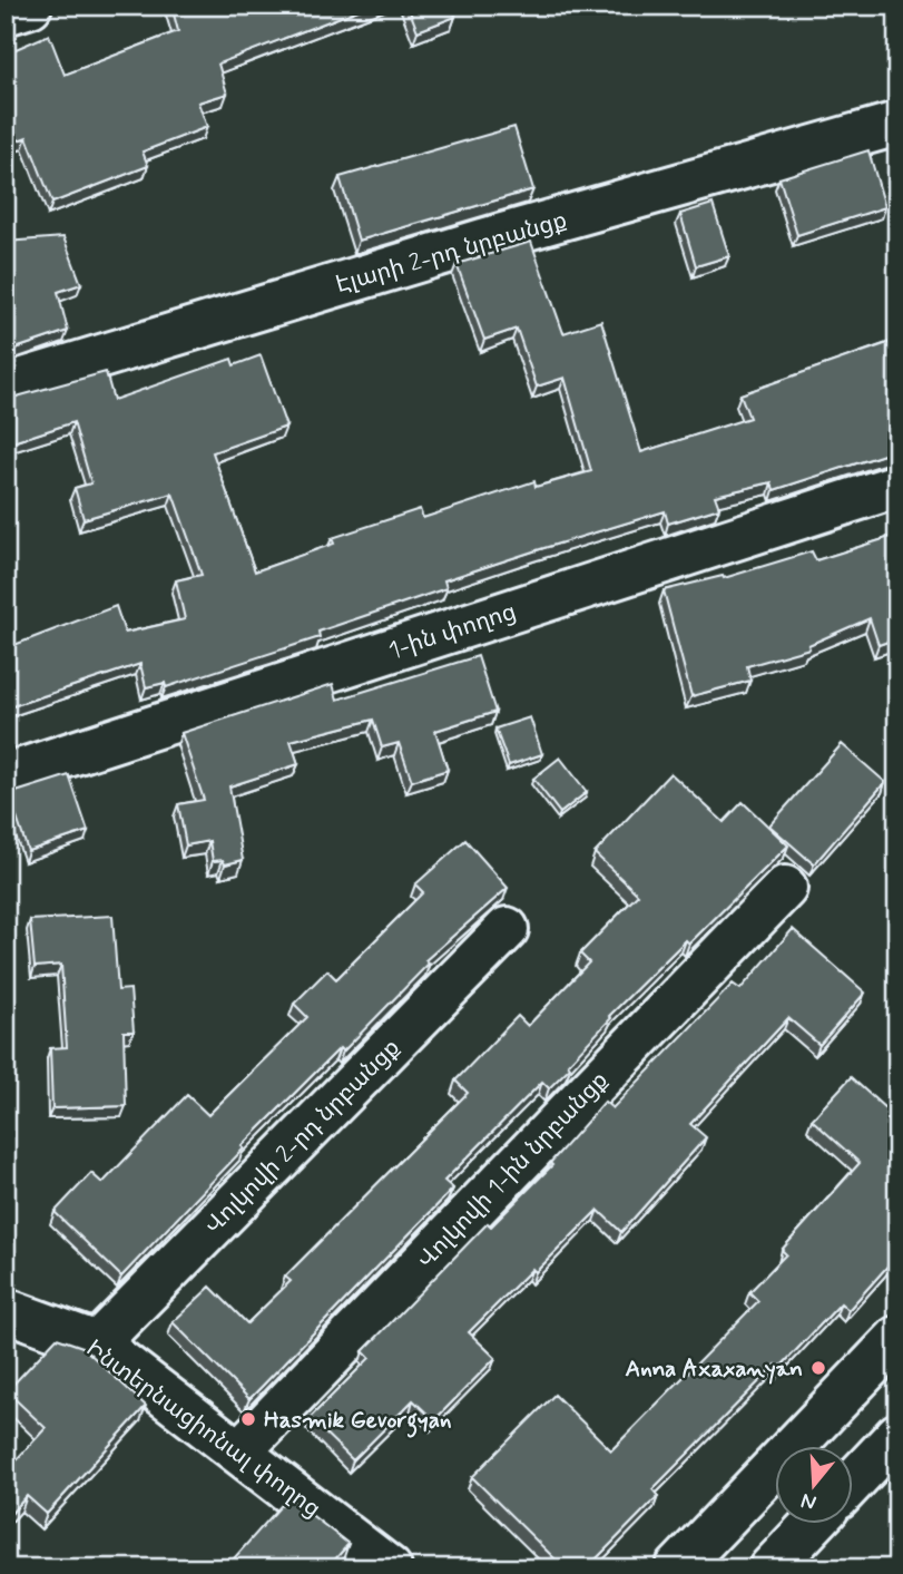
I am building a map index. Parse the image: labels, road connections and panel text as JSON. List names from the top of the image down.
{
  "streets": {
    "street": [
      "Էլարի 2-րդ նրբանցք",
      "1-ին փողոց",
      "Վոլկովի 2-րդ նրբանցք",
      "Վոլկովի 1-ին նրբանցք",
      "Ինտերնացիոնալ փողոց"
    ]
  },
  "crossings": [
    ["Վոլկովի 2-րդ նրբանցք", "Ինտերնացիոնալ փողոց"],
    ["Վոլկովի 1-ին նրբանցք", "Ինտերնացիոնալ փողոց"]
  ],
  "places": ["Anna Axaxanyan", "Hasmik Gevorgyan"],
  "north": "bottom"
}
